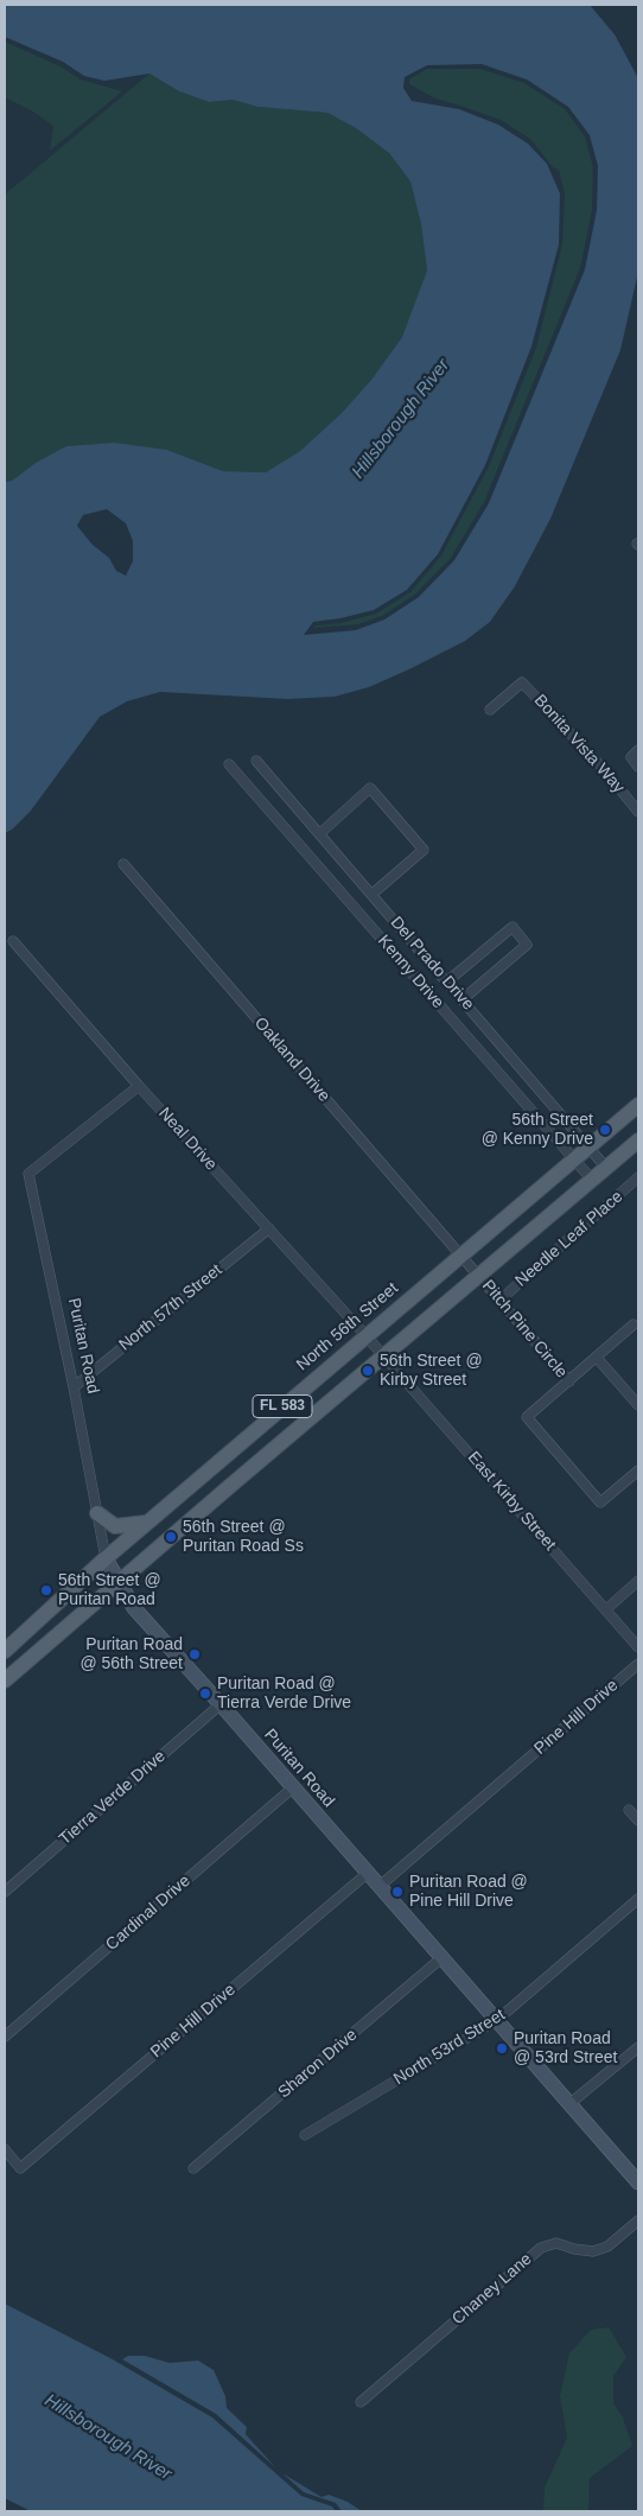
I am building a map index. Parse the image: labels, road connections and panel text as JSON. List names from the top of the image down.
{
  "streets": {
    "main road": ["North 56th Street", "FL 583"],
    "street": [
      "Bonita Vista Way",
      "Del Prado Drive",
      "Kenny Drive",
      "Oakland Drive",
      "Neal Drive",
      "Needle Leaf Place",
      "North 57th Street",
      "Pitch Pine Circle",
      "Puritan Road",
      "East Kirby Street",
      "Pine Hill Drive",
      "Tierra Verde Drive",
      "Cardinal Drive",
      "North 53rd Street",
      "Sharon Drive",
      "Chaney Lane"
    ]
  },
  "crossings": [
    ["Del Prado Drive", "North 56th Street"],
    ["Del Prado Drive", "FL 583"],
    ["Kenny Drive", "North 56th Street"],
    ["Kenny Drive", "FL 583"],
    ["Oakland Drive", "North 56th Street"],
    ["Oakland Drive", "Pitch Pine Circle"],
    ["Oakland Drive", "FL 583"],
    ["Neal Drive", "North 57th Street"],
    ["Neal Drive", "North 56th Street"],
    ["Neal Drive", "Puritan Road"],
    ["Neal Drive", "East Kirby Street"],
    ["Needle Leaf Place", "Pitch Pine Circle"],
    ["North 57th Street", "Puritan Road"],
    ["North 56th Street", "Puritan Road"],
    ["North 56th Street", "East Kirby Street"],
    ["Pitch Pine Circle", "FL 583"],
    ["Puritan Road", "FL 583"],
    ["Puritan Road", "Pine Hill Drive"],
    ["Puritan Road", "Tierra Verde Drive"],
    ["Puritan Road", "Cardinal Drive"],
    ["Puritan Road", "North 53rd Street"],
    ["Puritan Road", "Sharon Drive"],
    ["FL 583", "East Kirby Street"]
  ],
  "water": ["Hillsborough River"],
  "places": [
    "56th Street @ Kenny Drive",
    "56th Street @ Kirby Street",
    "56th Street @ Puritan Road Ss",
    "56th Street @ Puritan Road",
    "Puritan Road @ 56th Street",
    "Puritan Road @ Tierra Verde Drive",
    "Puritan Road @ Pine Hill Drive",
    "Puritan Road @ 53rd Street"
  ]
}
